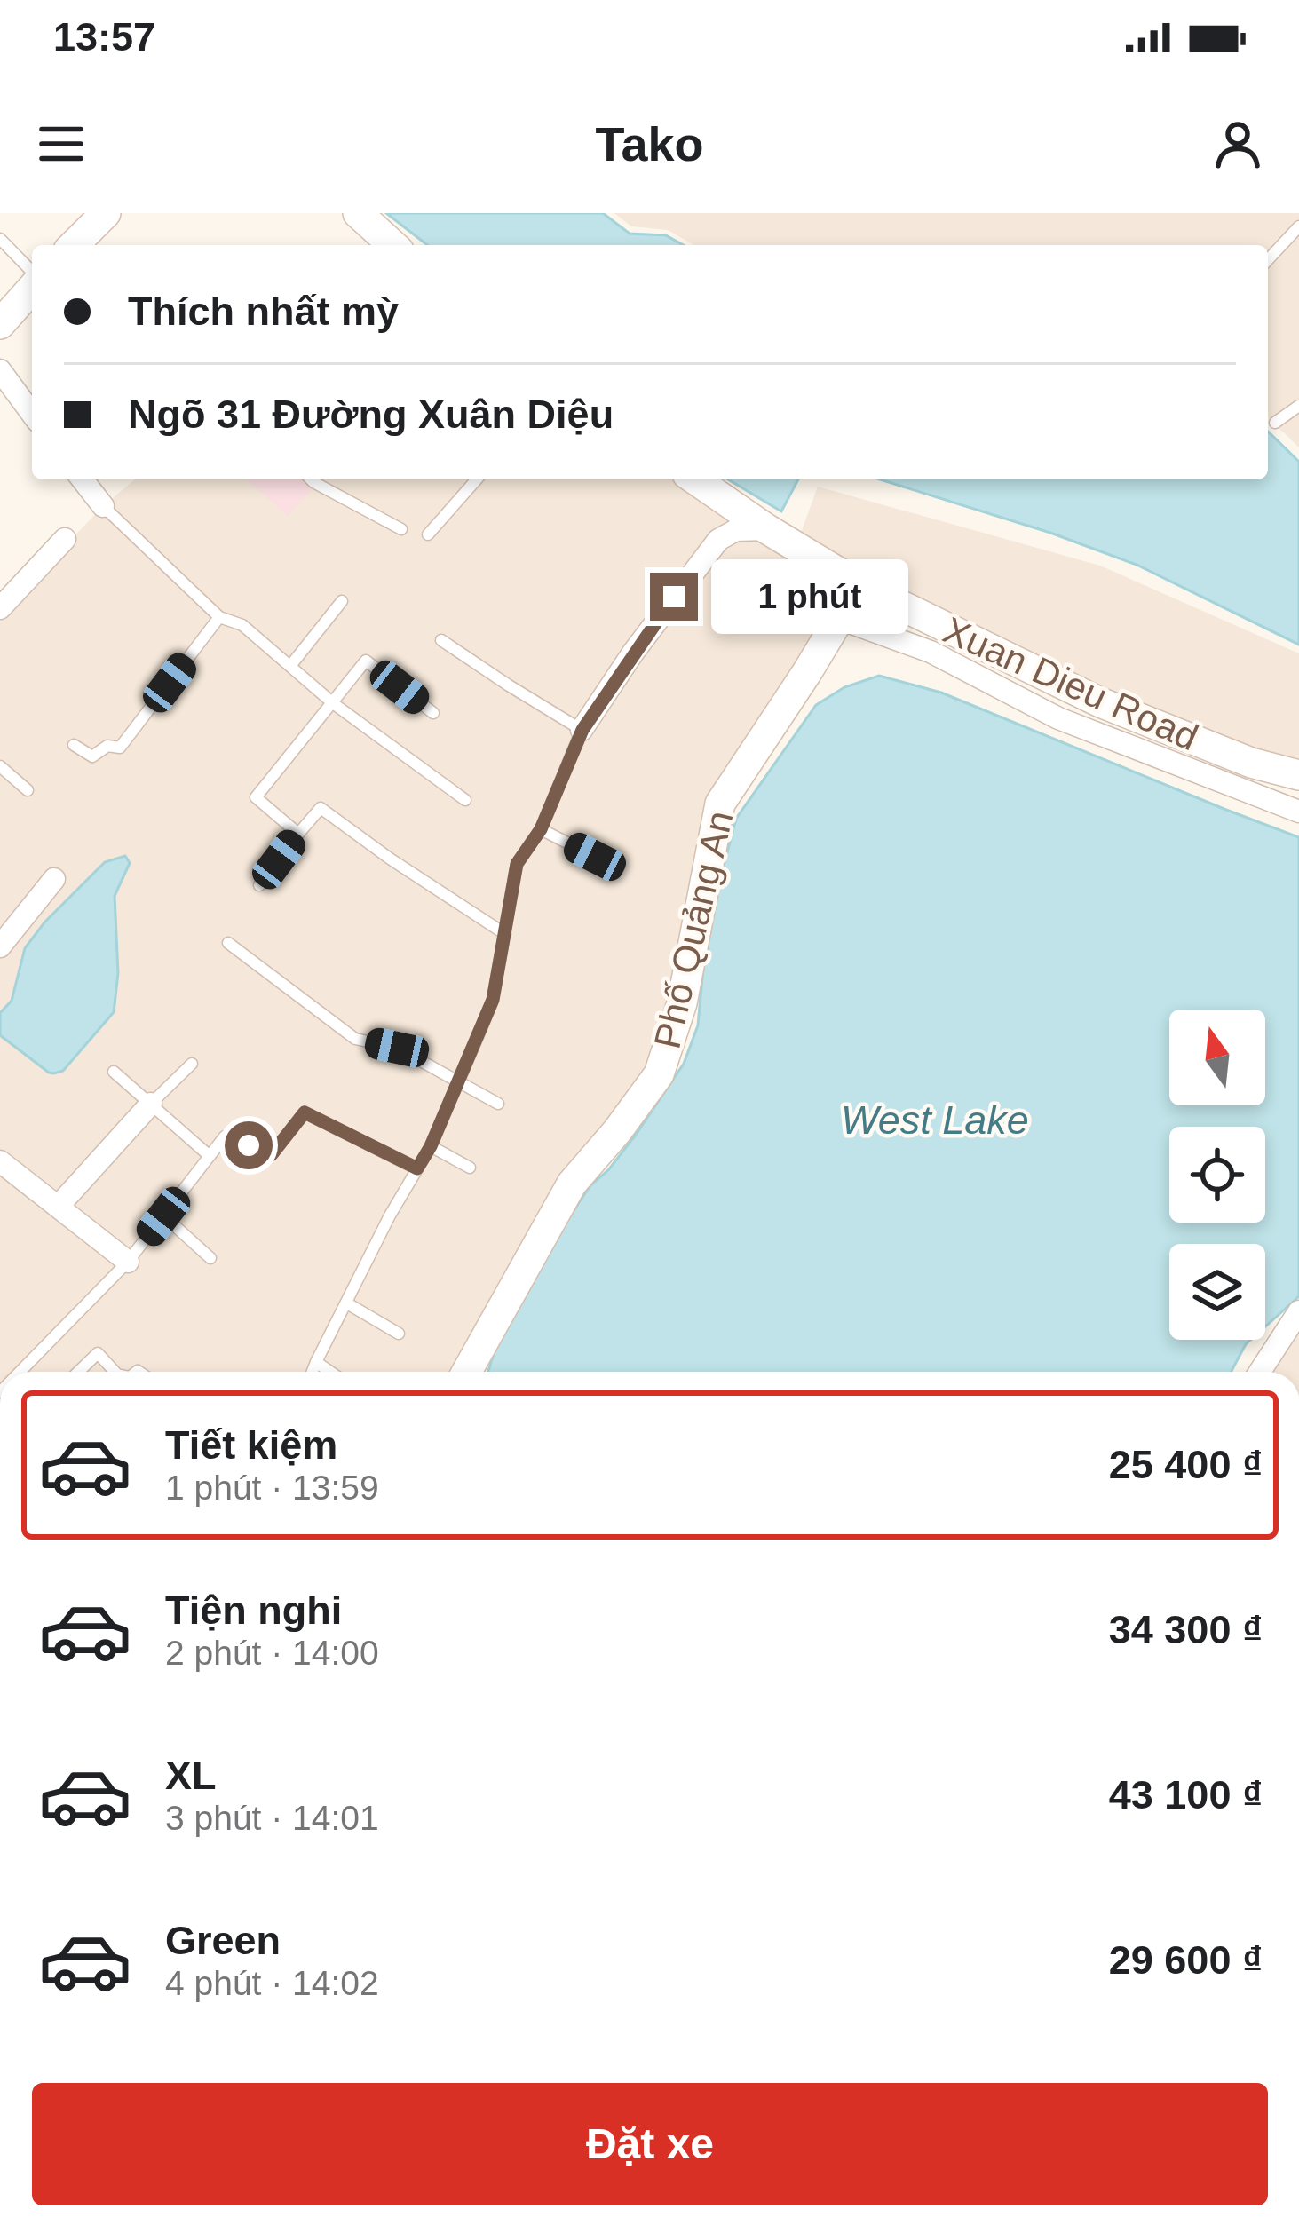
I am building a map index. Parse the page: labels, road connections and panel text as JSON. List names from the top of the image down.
{
  "streets": {
    "street": ["Xuan Dieu Road", "Phố Quảng An"]
  },
  "crossings": [
    ["Xuan Dieu Road", "Phố Quảng An"]
  ],
  "water": ["West Lake"],
  "north": "top",
  "page": {
    "status": "13:57",
    "header": "Tako",
    "banner": ["Thích nhất mỳ", "Ngõ 31 Đường Xuân Diệu"],
    "bubble": "1 phút",
    "list": [
      {
        "name": "Tiết kiệm",
        "note": "1 phút · 13:59",
        "value": "25 400 ₫"
      },
      {
        "name": "Tiện nghi",
        "note": "2 phút · 14:00",
        "value": "34 300 ₫"
      },
      {
        "name": "XL",
        "note": "3 phút · 14:01",
        "value": "43 100 ₫"
      },
      {
        "name": "Green",
        "note": "4 phút · 14:02",
        "value": "29 600 ₫"
      }
    ],
    "buttons": "Đặt xe"
  }
}
